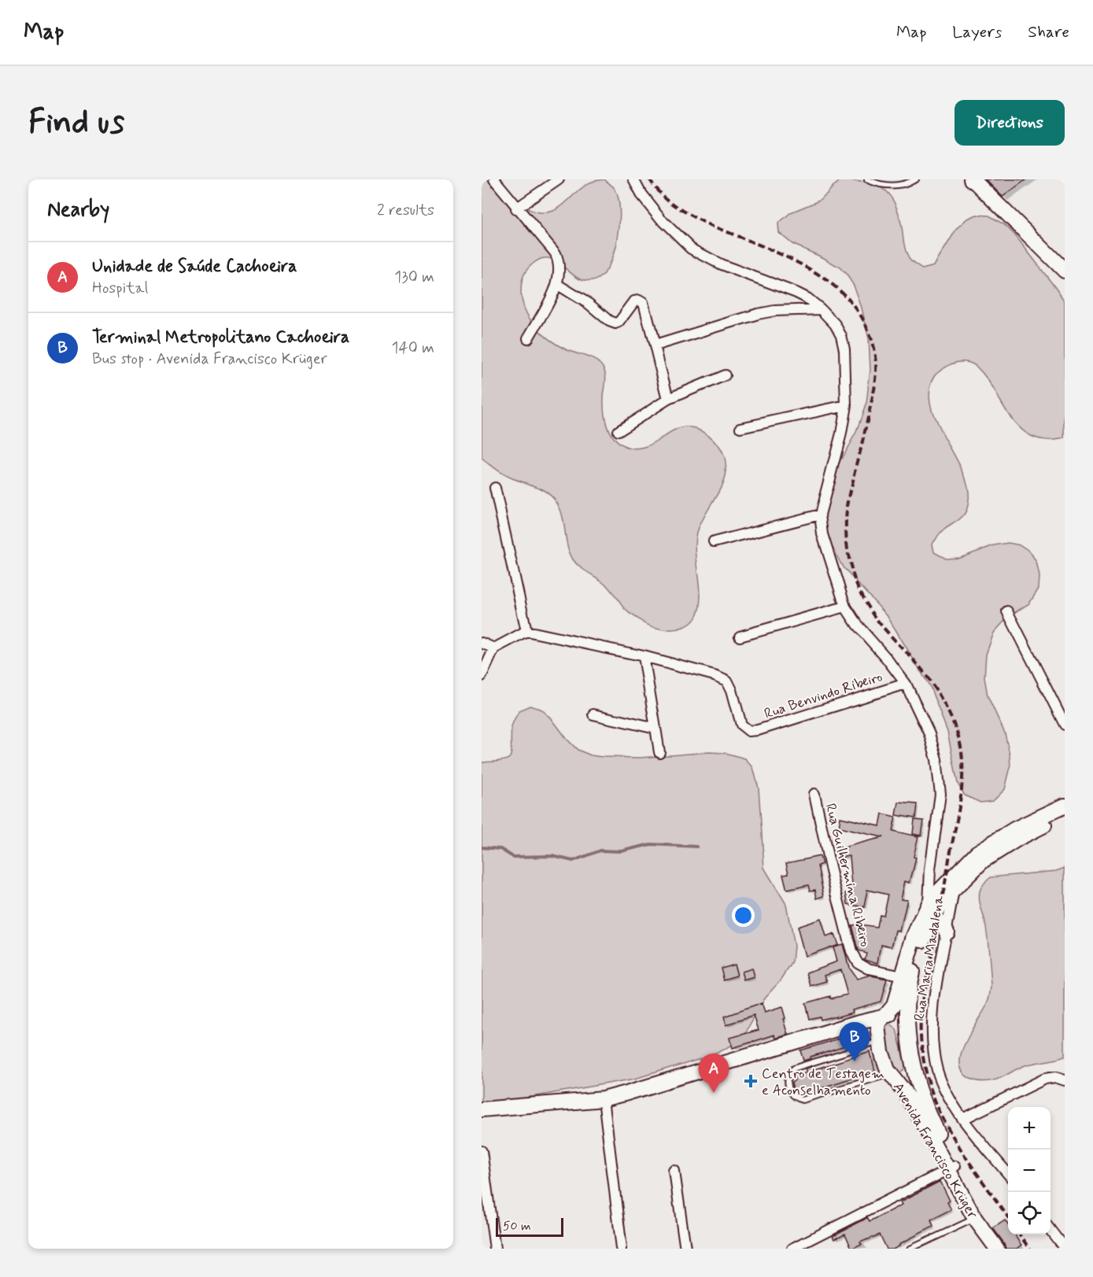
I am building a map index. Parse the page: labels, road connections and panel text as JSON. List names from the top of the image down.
{
  "streets": {
    "main road": ["Avenida Francisco Krüger"],
    "street": ["Rua Benvindo Ribeiro", "Rua Guilhermina Ribeiro", "Rua Maria Madalena"]
  },
  "crossings": [
    ["Rua Guilhermina Ribeiro", "Avenida Francisco Krüger"],
    ["Rua Maria Madalena", "Avenida Francisco Krüger"]
  ],
  "places": {
    "health": ["Centro de Testagem e Aconselhamento"]
  },
  "scale_bar": "50 m",
  "page": {
    "header": "Map",
    "nav": ["Map", "Layers", "Share"],
    "buttons": "Directions",
    "title": "Find us",
    "heading": ["Nearby", "2 results"],
    "list": [
      {
        "mark": "A",
        "name": "Unidade de Saúde Cachoeira",
        "note": "Hospital",
        "value": "130 m"
      },
      {
        "mark": "B",
        "name": "Terminal Metropolitano Cachoeira",
        "note": "Bus stop · Avenida Francisco Krüger",
        "value": "140 m"
      }
    ],
    "pins": ["B", "A"],
    "map_buttons": ["+", "−"],
    "scale": "50 m"
  }
}
